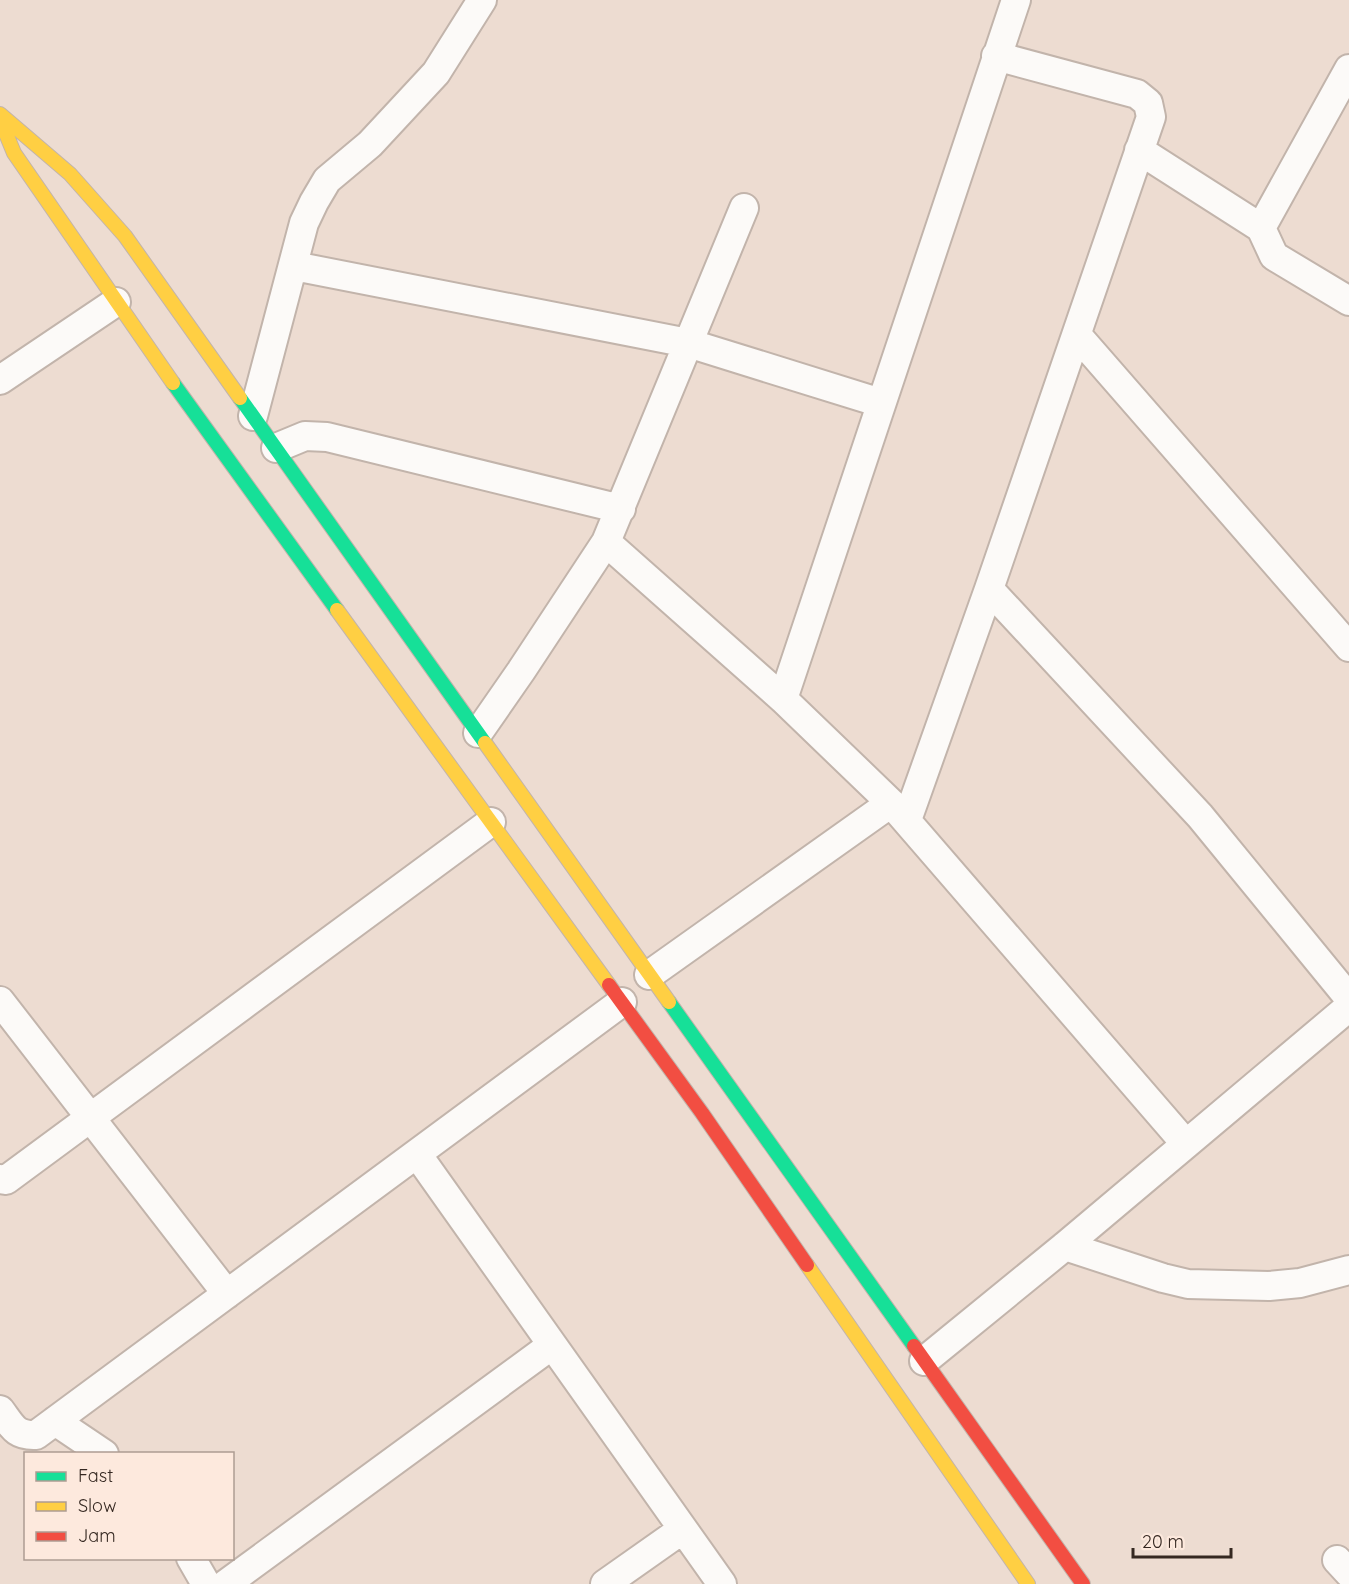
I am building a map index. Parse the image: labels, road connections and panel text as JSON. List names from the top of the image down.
{
  "legend": ["Fast", "Slow", "Jam"],
  "scale_bar": "20 m"
}
